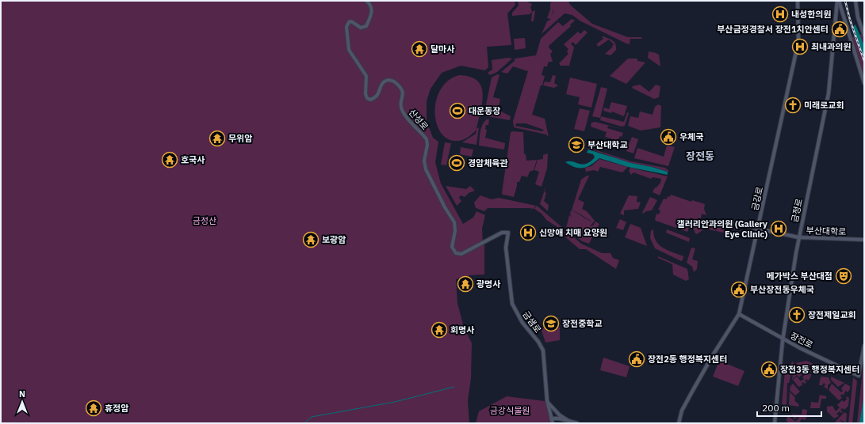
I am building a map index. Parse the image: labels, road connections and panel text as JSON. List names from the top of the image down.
{
  "streets": {
    "main road": [
      "산성로",
      "금강로",
      "금정로",
      "부산대학로",
      "금샘로",
      "장전로"
    ]
  },
  "crossings": [
    ["산성로", "금샘로"],
    ["금강로", "부산대학로"],
    ["금강로", "장전로"],
    ["금정로", "부산대학로"],
    ["금정로", "장전로"]
  ],
  "districts": ["장전동"],
  "parks": ["금정산", "금강식물원"],
  "places": {
    "hospital": [
      "내성한의원",
      "최내과의원",
      "갤러리안과의원 (Gallery Eye Clinic)",
      "신망애 치매 요양원"
    ],
    "public building": [
      "부산금정경찰서 장전1치안센터",
      "우체국",
      "부산장전동우체국",
      "장전2동 행정복지센터",
      "장전3동 행정복지센터"
    ],
    "temple": [
      "달마사",
      "무위암",
      "호국사",
      "보광암",
      "광명사",
      "회명사",
      "휴정암"
    ],
    "church": ["미래로교회", "장전제일교회"],
    "sports": ["대운동장", "경암체육관"],
    "school or university": ["부산대학교", "장전중학교"],
    "theatre": ["메가박스 부산대점"]
  },
  "scale_bar": "200 m",
  "north": "top"
}
